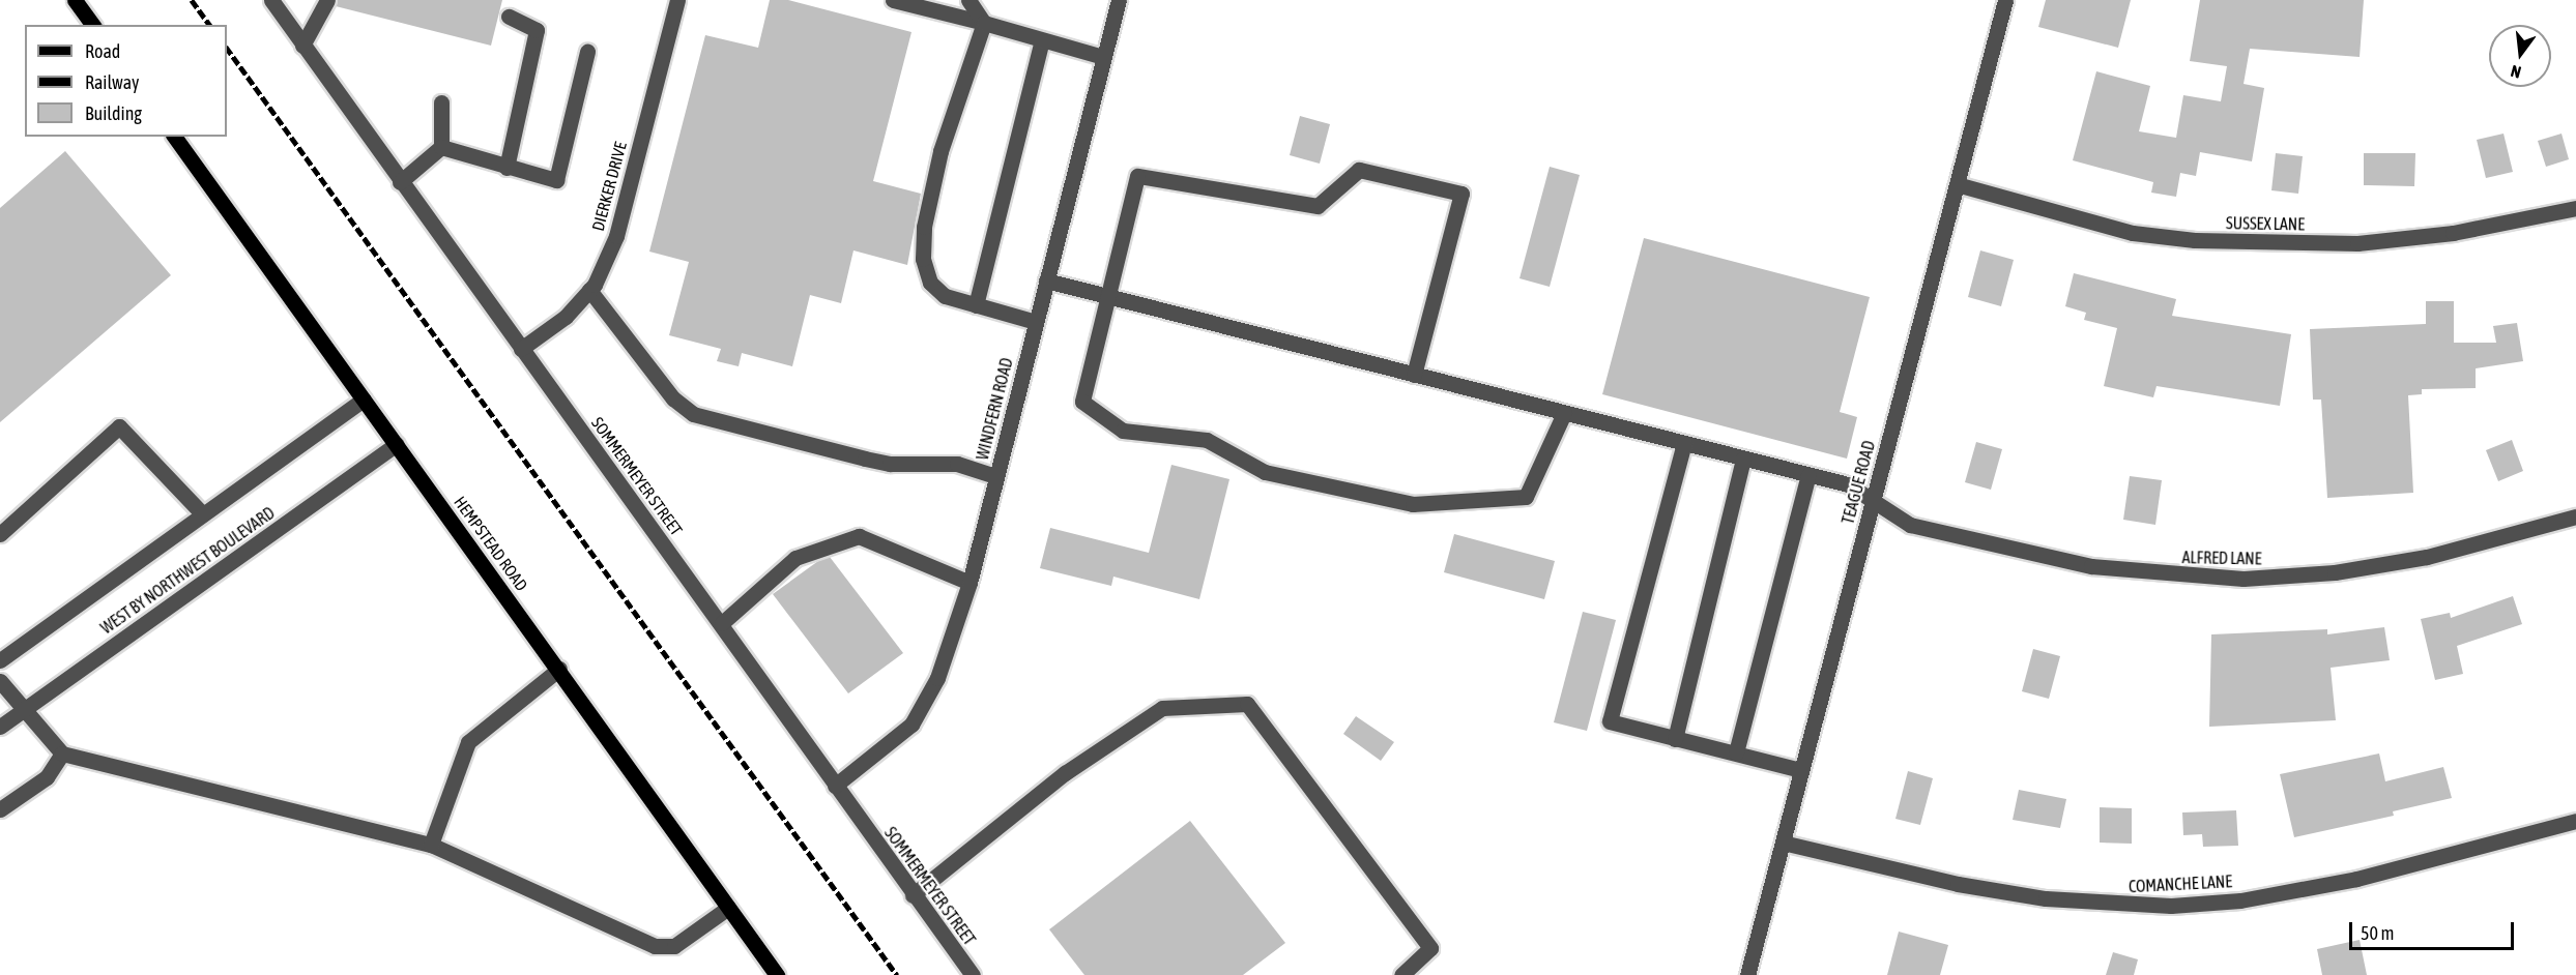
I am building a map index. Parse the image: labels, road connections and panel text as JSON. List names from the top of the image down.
{
  "streets": {
    "main road": ["HEMPSTEAD ROAD"],
    "street": [
      "DIERKER DRIVE",
      "SUSSEX LANE",
      "WINDFERN ROAD",
      "SOMMERMEYER STREET",
      "TEAGUE ROAD",
      "ALFRED LANE",
      "WEST BY NORTHWEST BOULEVARD",
      "COMANCHE LANE"
    ]
  },
  "crossings": [
    ["DIERKER DRIVE", "SOMMERMEYER STREET"],
    ["SUSSEX LANE", "TEAGUE ROAD"],
    ["WINDFERN ROAD", "SOMMERMEYER STREET"],
    ["WINDFERN ROAD", "ALFRED LANE"],
    ["TEAGUE ROAD", "ALFRED LANE"],
    ["TEAGUE ROAD", "COMANCHE LANE"],
    ["HEMPSTEAD ROAD", "WEST BY NORTHWEST BOULEVARD"]
  ],
  "legend": ["Road", "Railway", "Building"],
  "scale_bar": "50 m",
  "north": "bottom"
}
